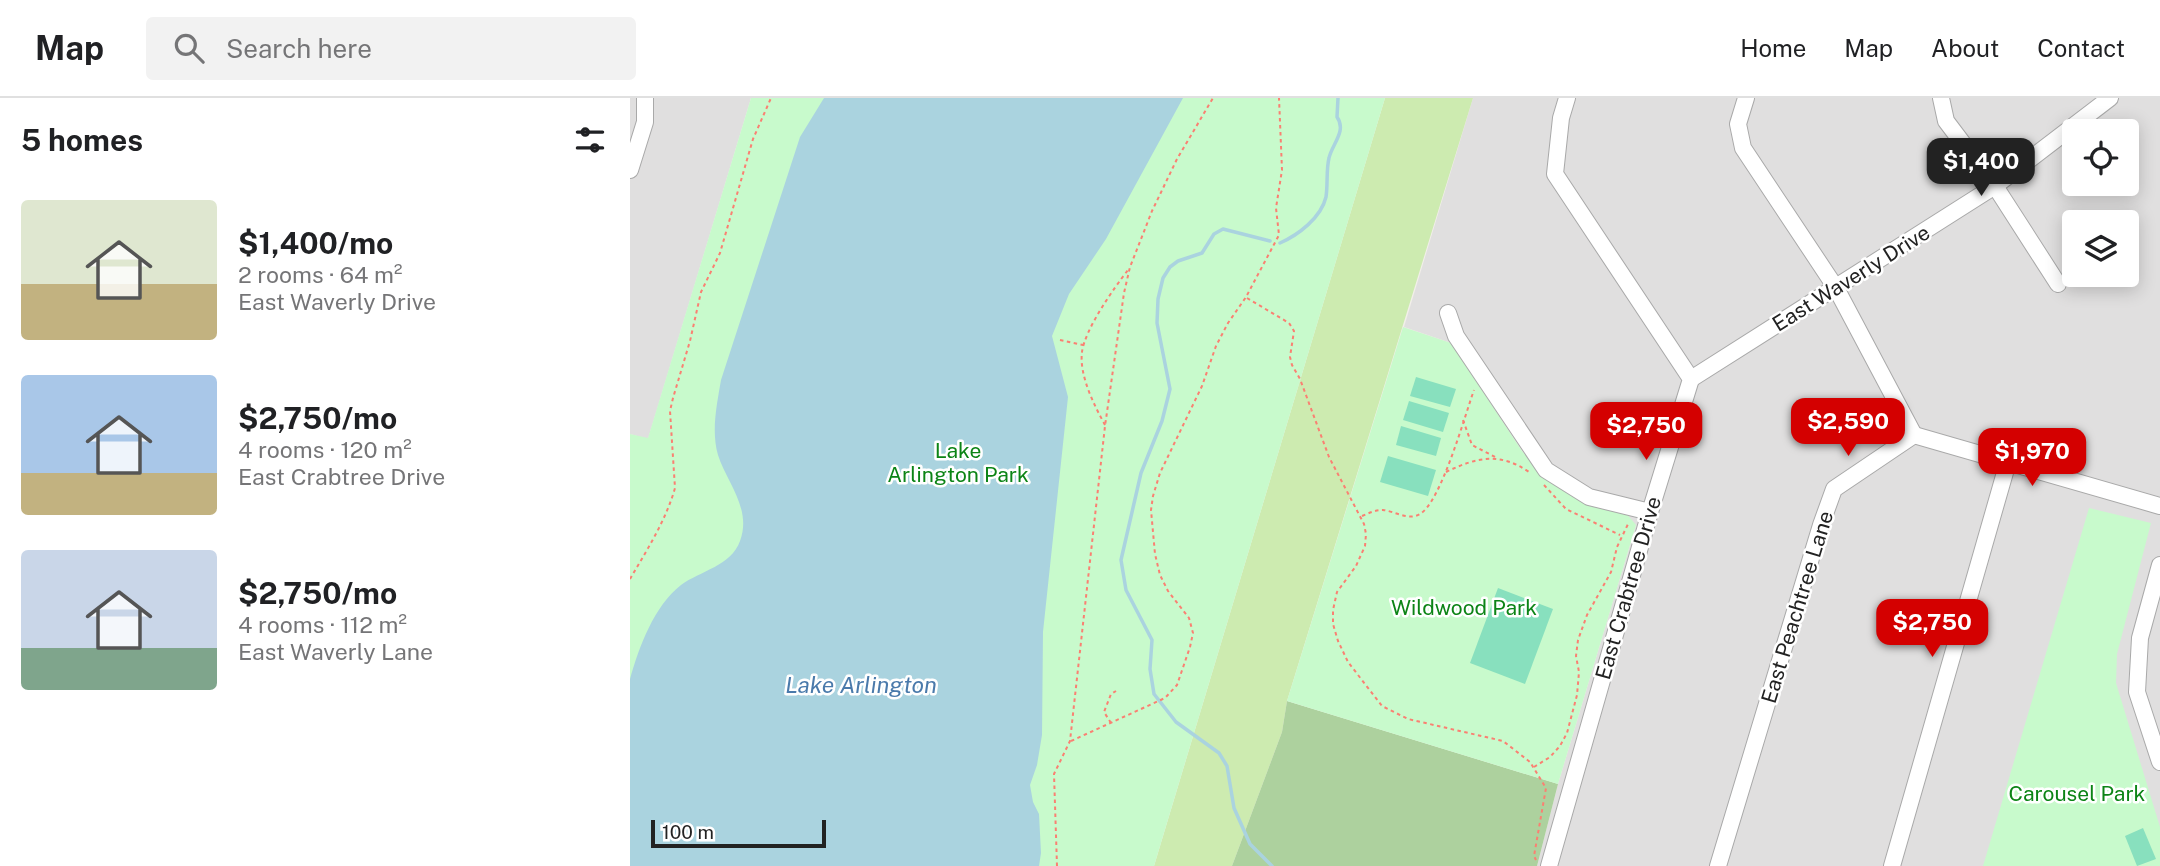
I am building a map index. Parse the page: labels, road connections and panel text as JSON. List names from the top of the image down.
{
  "streets": {
    "street": ["East Waverly Drive", "East Crabtree Drive", "East Peachtree Lane"]
  },
  "crossings": [
    ["East Waverly Drive", "East Crabtree Drive"]
  ],
  "water": ["Lake Arlington"],
  "parks": ["Lake Arlington Park", "Wildwood Park", "Carousel Park"],
  "scale_bar": "100 m",
  "page": {
    "header": "Map",
    "search": "Search here",
    "nav": [
      "Home",
      "Map",
      "About",
      "Contact"
    ],
    "heading": "5 homes",
    "price": [
      "$1,400",
      "$2,590",
      "$2,750",
      "$1,970",
      "$2,750"
    ],
    "list": [
      {
        "name": "$1,400/mo",
        "note": "2 rooms · 64 m² · East Waverly Drive"
      },
      {
        "name": "$2,750/mo",
        "note": "4 rooms · 120 m² · East Crabtree Drive"
      },
      {
        "name": "$2,750/mo",
        "note": "4 rooms · 112 m² · East Waverly Lane"
      }
    ],
    "scale": "100 m"
  }
}
